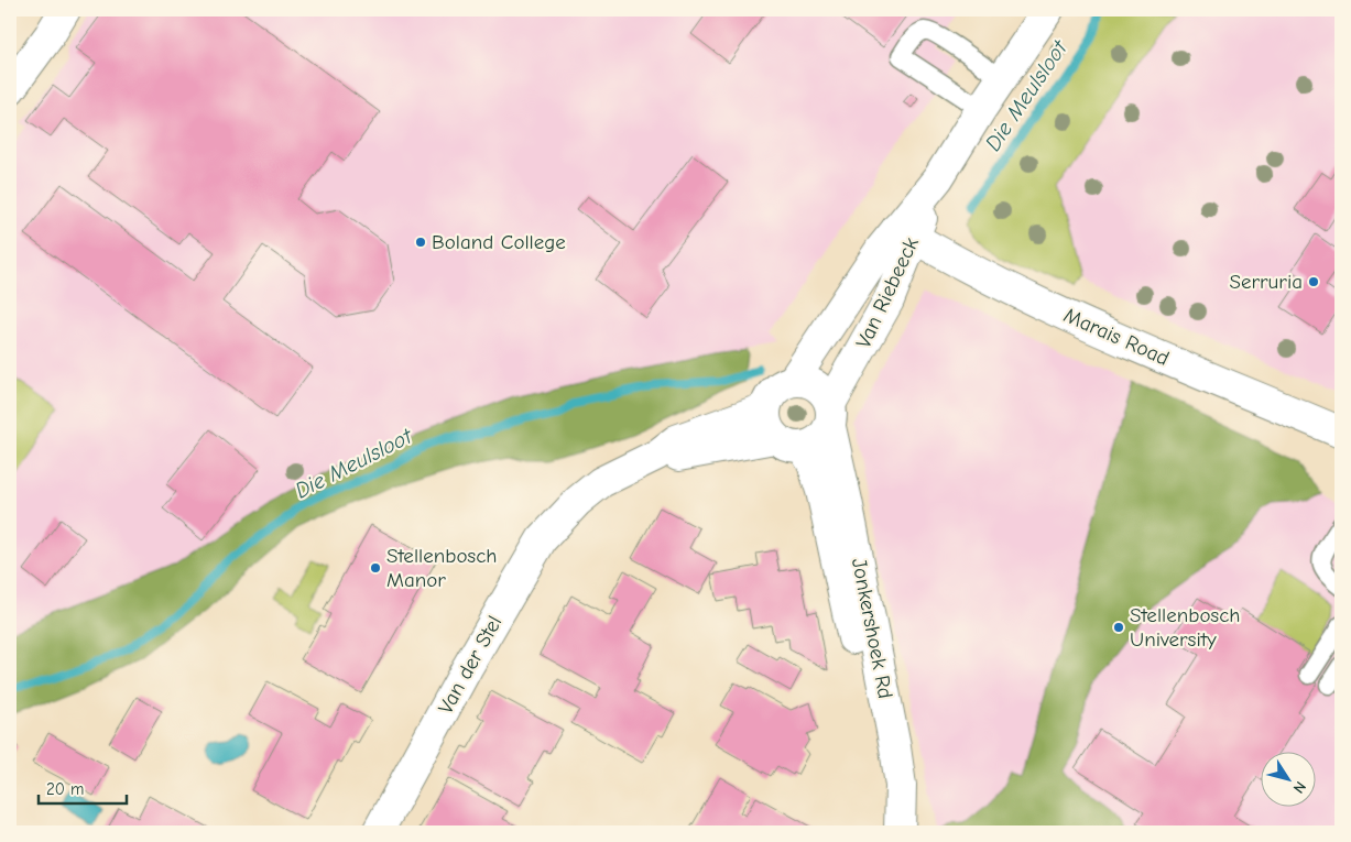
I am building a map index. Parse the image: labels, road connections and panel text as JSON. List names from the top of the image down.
{
  "streets": {
    "street": [
      "Van Riebeeck",
      "Marais Road",
      "Jonkershoek Rd",
      "Van der Stel"
    ]
  },
  "crossings": [
    ["Van Riebeeck", "Marais Road"],
    ["Van Riebeeck", "Jonkershoek Rd"],
    ["Van Riebeeck", "Van der Stel"],
    ["Jonkershoek Rd", "Van der Stel"]
  ],
  "water": ["Die Meulsloot"],
  "places": [
    "Boland College",
    "Serruria",
    "Stellenbosch Manor",
    "Stellenbosch University"
  ],
  "scale_bar": "20 m",
  "north": "bottom right"
}
